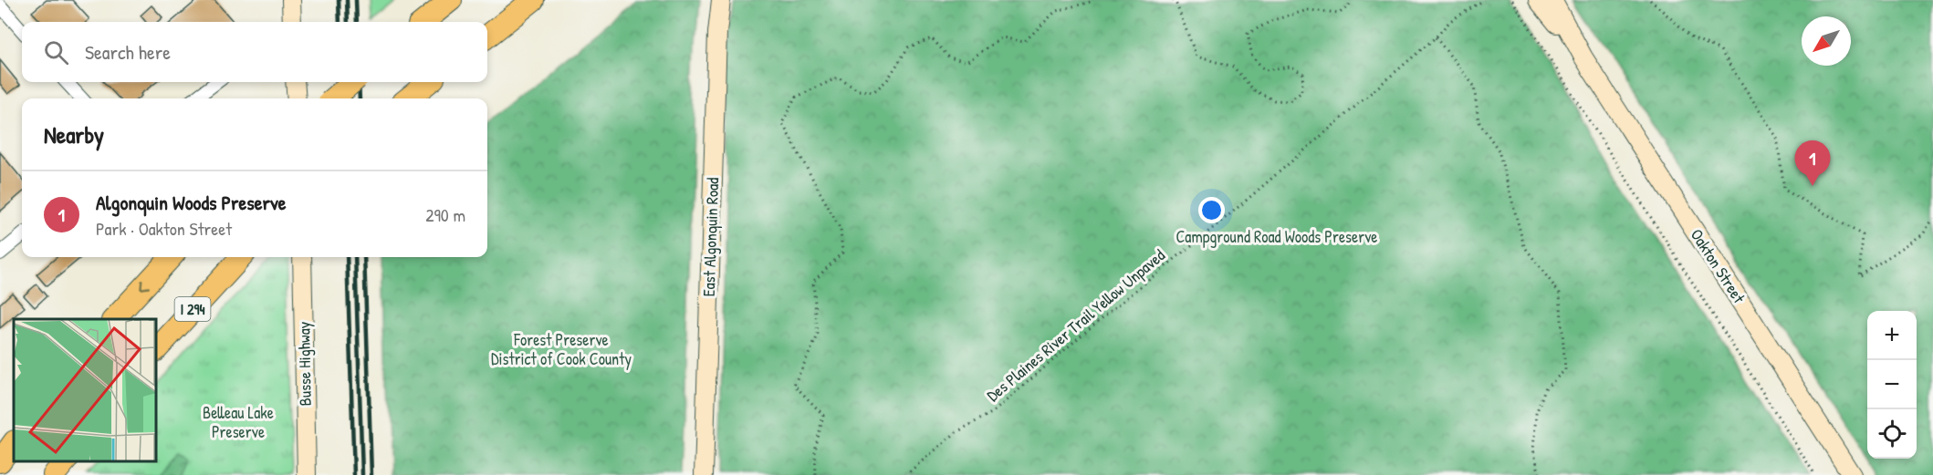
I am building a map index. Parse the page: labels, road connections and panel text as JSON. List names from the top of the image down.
{
  "streets": {
    "highway": ["I 294"],
    "main road": ["East Algonquin Road", "Oakton Street", "Busse Highway"],
    "path": ["Des Plaines River Trail Yellow Unpaved"]
  },
  "parks": ["Campground Road Woods Preserve", "Forest Preserve District of Cook County", "Belleau Lake Preserve"],
  "north": "bottom left",
  "page": {
    "search": "Search here",
    "heading": "Nearby",
    "pins": "1",
    "list": [
      {
        "mark": "1",
        "name": "Algonquin Woods Preserve",
        "note": "Park · Oakton Street",
        "value": "290 m"
      }
    ],
    "map_buttons": ["+", "−"]
  }
}
